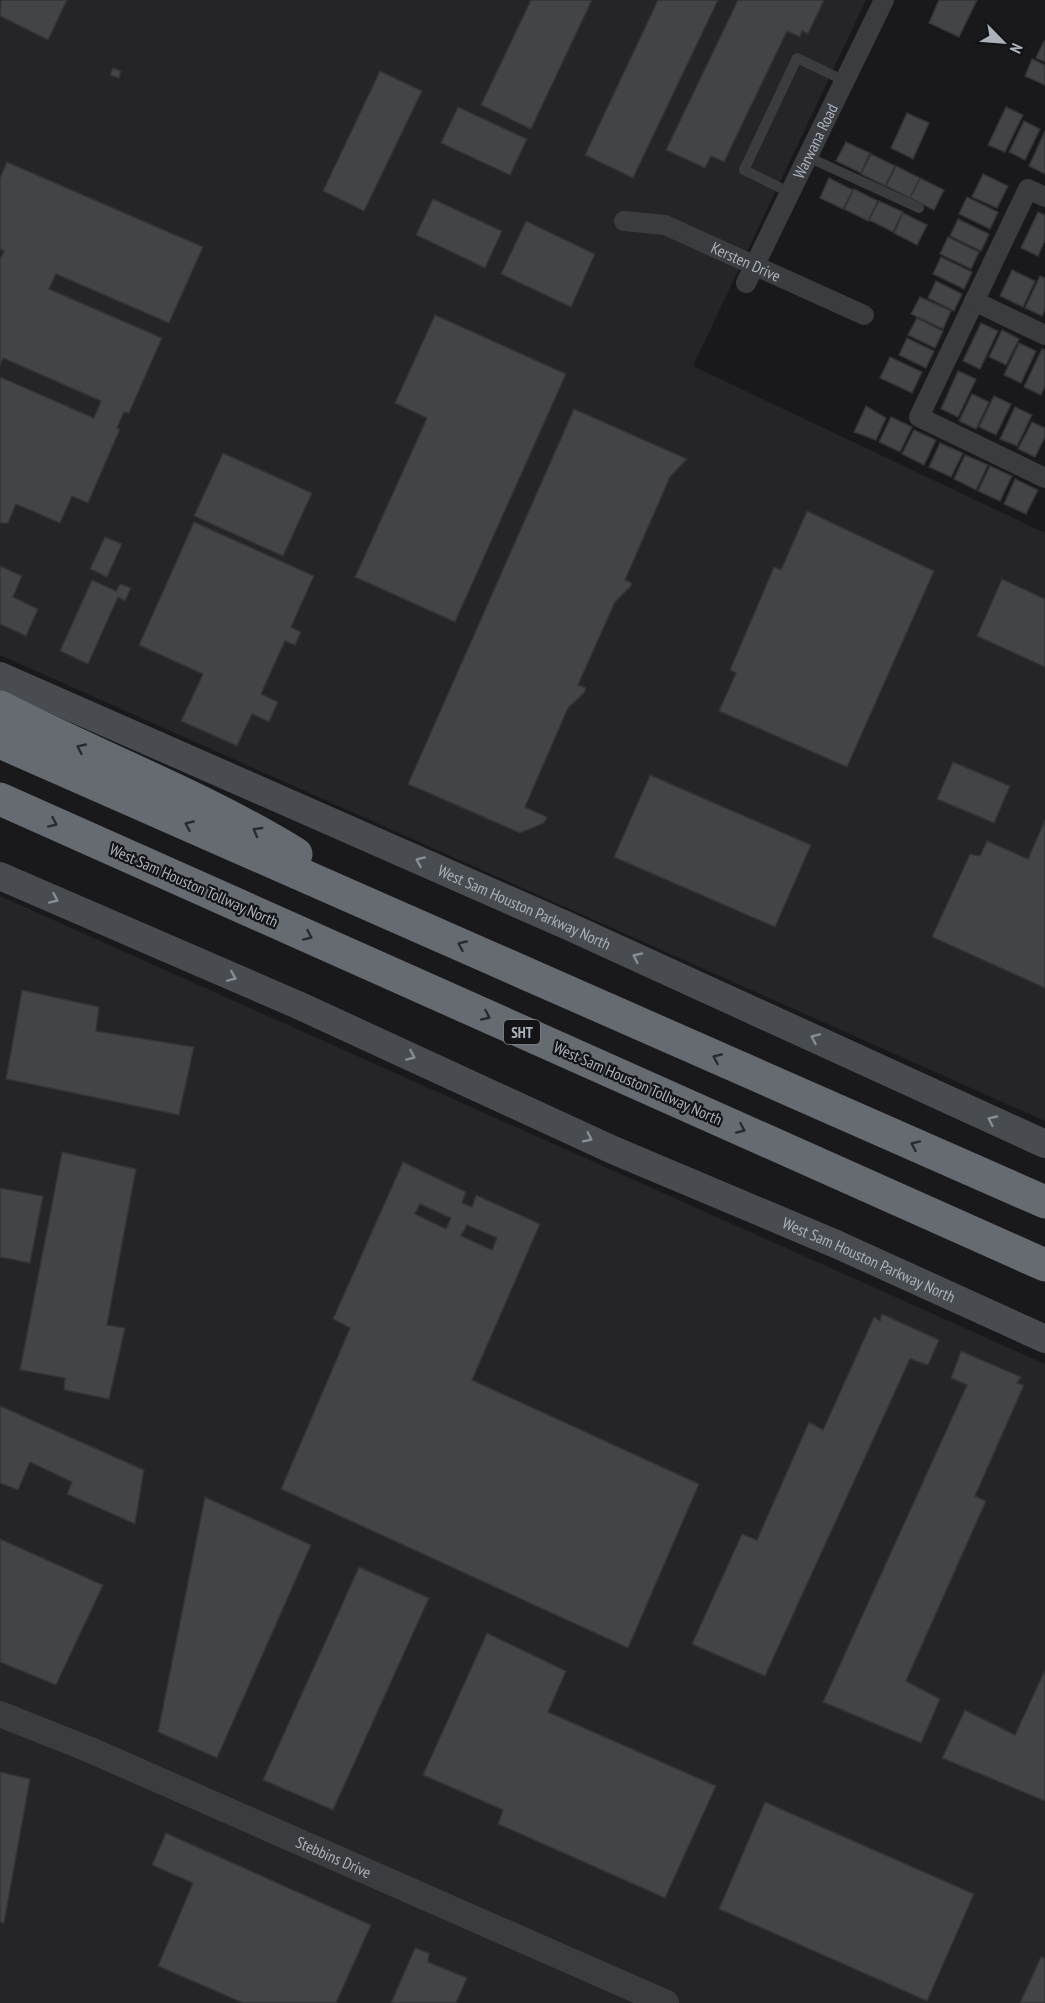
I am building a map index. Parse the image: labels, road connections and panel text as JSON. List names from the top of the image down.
{
  "streets": {
    "highway": ["West Sam Houston Tollway North", "SHT"],
    "main road": ["West Sam Houston Parkway North"],
    "street": ["Warwana Road", "Kersten Drive", "Stebbins Drive"]
  },
  "crossings": [
    ["Warwana Road", "Kersten Drive"]
  ],
  "north": "bottom right"
}
